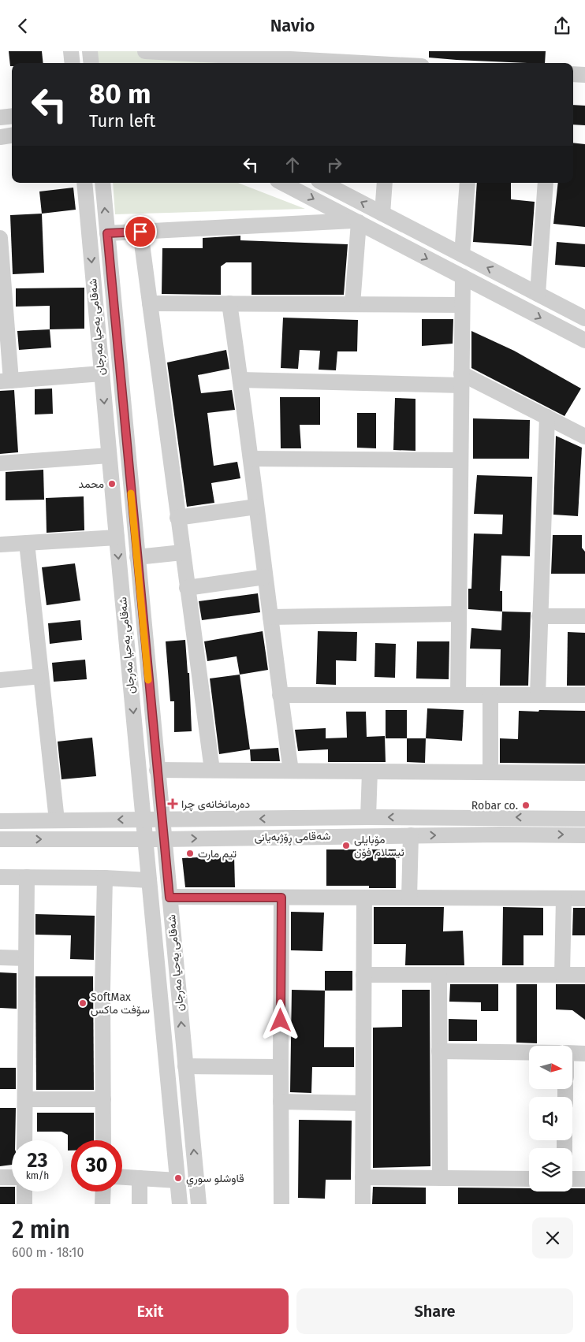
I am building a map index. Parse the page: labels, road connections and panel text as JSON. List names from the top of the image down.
{
  "streets": {
    "street": ["شەقامی یەحیا مەرجان", "شەقامی ڕۆژبەیانی"]
  },
  "crossings": [
    ["شەقامی یەحیا مەرجان", "شەقامی ڕۆژبەیانی"]
  ],
  "places": {
    "other": [
      "محمد",
      "Robar co.",
      "مۆبایلی ئیسلام فۆن",
      "تیم مارت",
      "SoftMax سۆفت ماکس",
      "قاوشلو سوري"
    ],
    "health": ["دەرمانخانەی چرا"]
  },
  "north": "right",
  "page": {
    "header": "Navio",
    "turn": ["80 m", "Turn left"],
    "speed": "23 km/h",
    "limit": "30",
    "heading": ["2 min", "600 m · 18:10"],
    "buttons": ["Exit", "Share"]
  }
}
